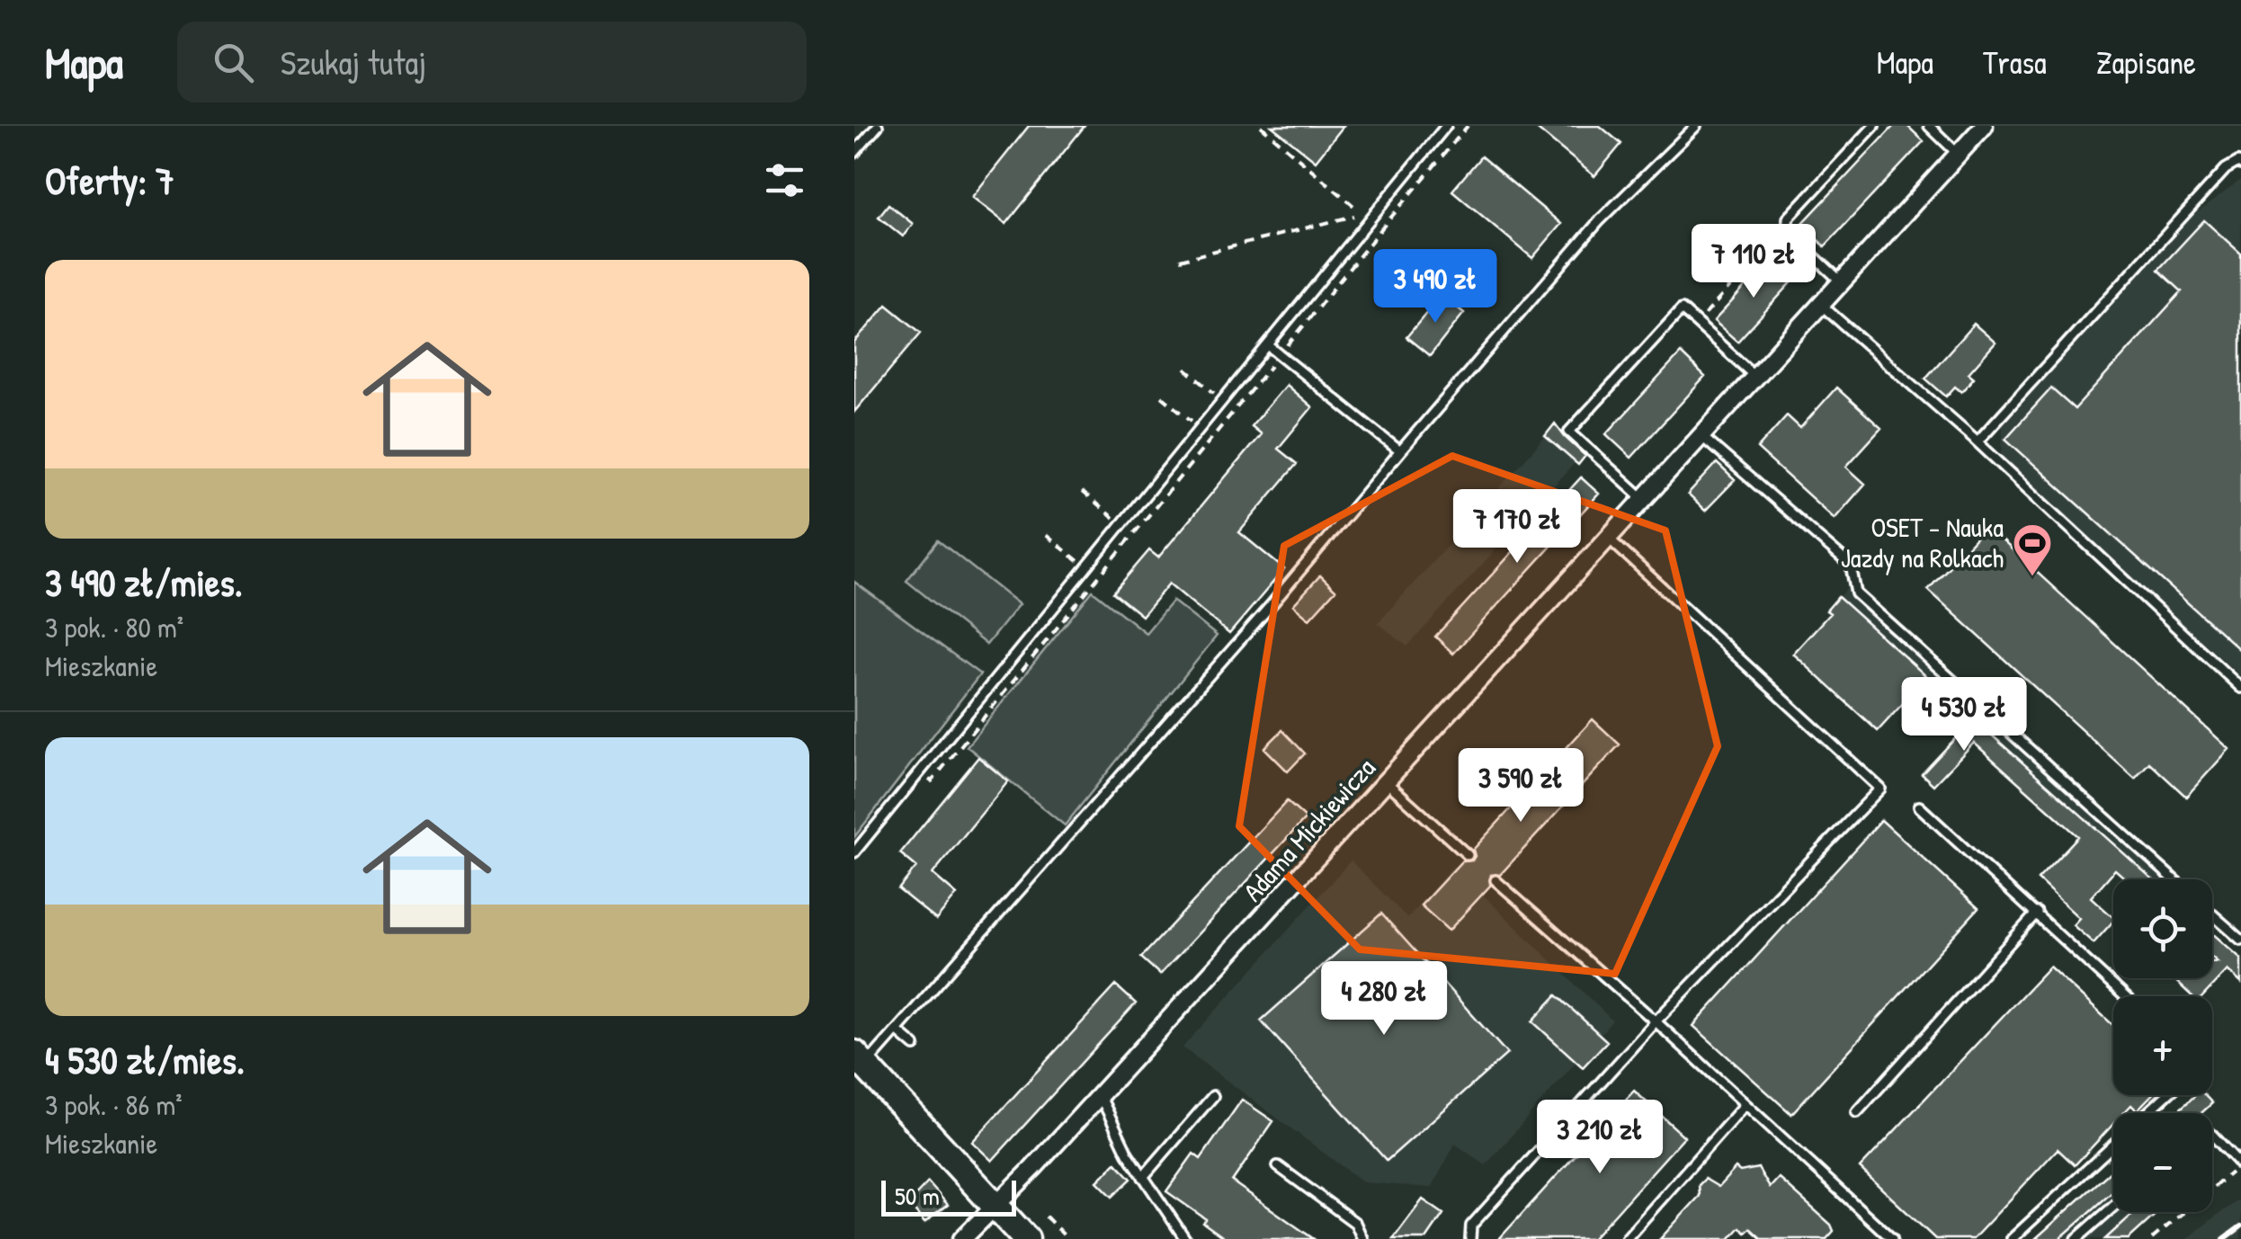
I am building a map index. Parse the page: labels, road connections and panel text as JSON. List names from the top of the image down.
{
  "streets": {
    "street": ["Adama Mickiewicza"]
  },
  "places": {
    "sports": ["OSET - Nauka Jazdy na Rolkach"]
  },
  "scale_bar": "50 m",
  "page": {
    "header": "Mapa",
    "search": "Szukaj tutaj",
    "nav": ["Mapa", "Trasa", "Zapisane"],
    "heading": "Oferty: 7",
    "price": [
      "7 110 zł",
      "3 490 zł",
      "7 170 zł",
      "4 530 zł",
      "3 590 zł",
      "4 280 zł",
      "3 210 zł"
    ],
    "list": [
      {
        "name": "3 490 zł/mies.",
        "note": "3 pok. · 80 m² · Mieszkanie"
      },
      {
        "name": "4 530 zł/mies.",
        "note": "3 pok. · 86 m² · Mieszkanie"
      }
    ],
    "map_buttons": ["+", "−"],
    "scale": "50 m"
  }
}
